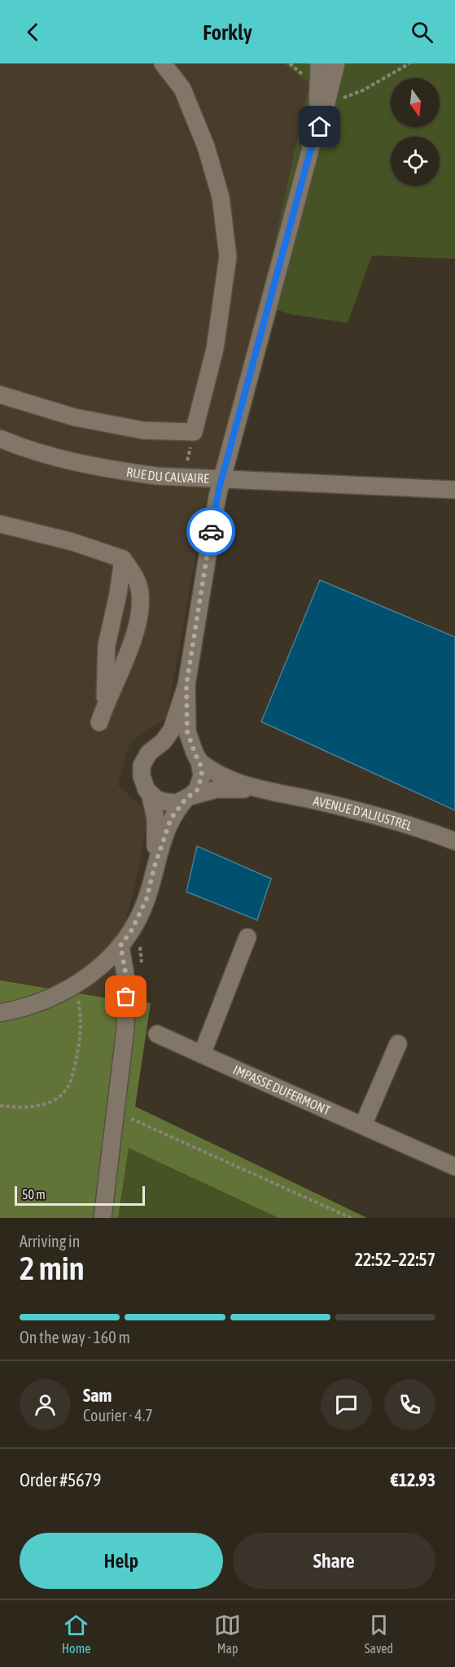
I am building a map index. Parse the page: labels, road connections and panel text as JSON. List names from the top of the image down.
{
  "streets": {
    "street": ["RUE DU CALVAIRE", "AVENUE D'ALJUSTREL", "IMPASSE DUFERMONT"]
  },
  "scale_bar": "50 m",
  "north": "bottom",
  "page": {
    "header": "Forkly",
    "scale": "50 m",
    "heading": ["2 min", "Arriving in", "22:52–22:57"],
    "panel": [
      "Sam",
      "Courier · 4.7",
      "Order #5679",
      "€12.93"
    ],
    "bar": "On the way · 160 m",
    "buttons": ["Help", "Share"],
    "tabs": ["Home", "Map", "Saved"]
  }
}
